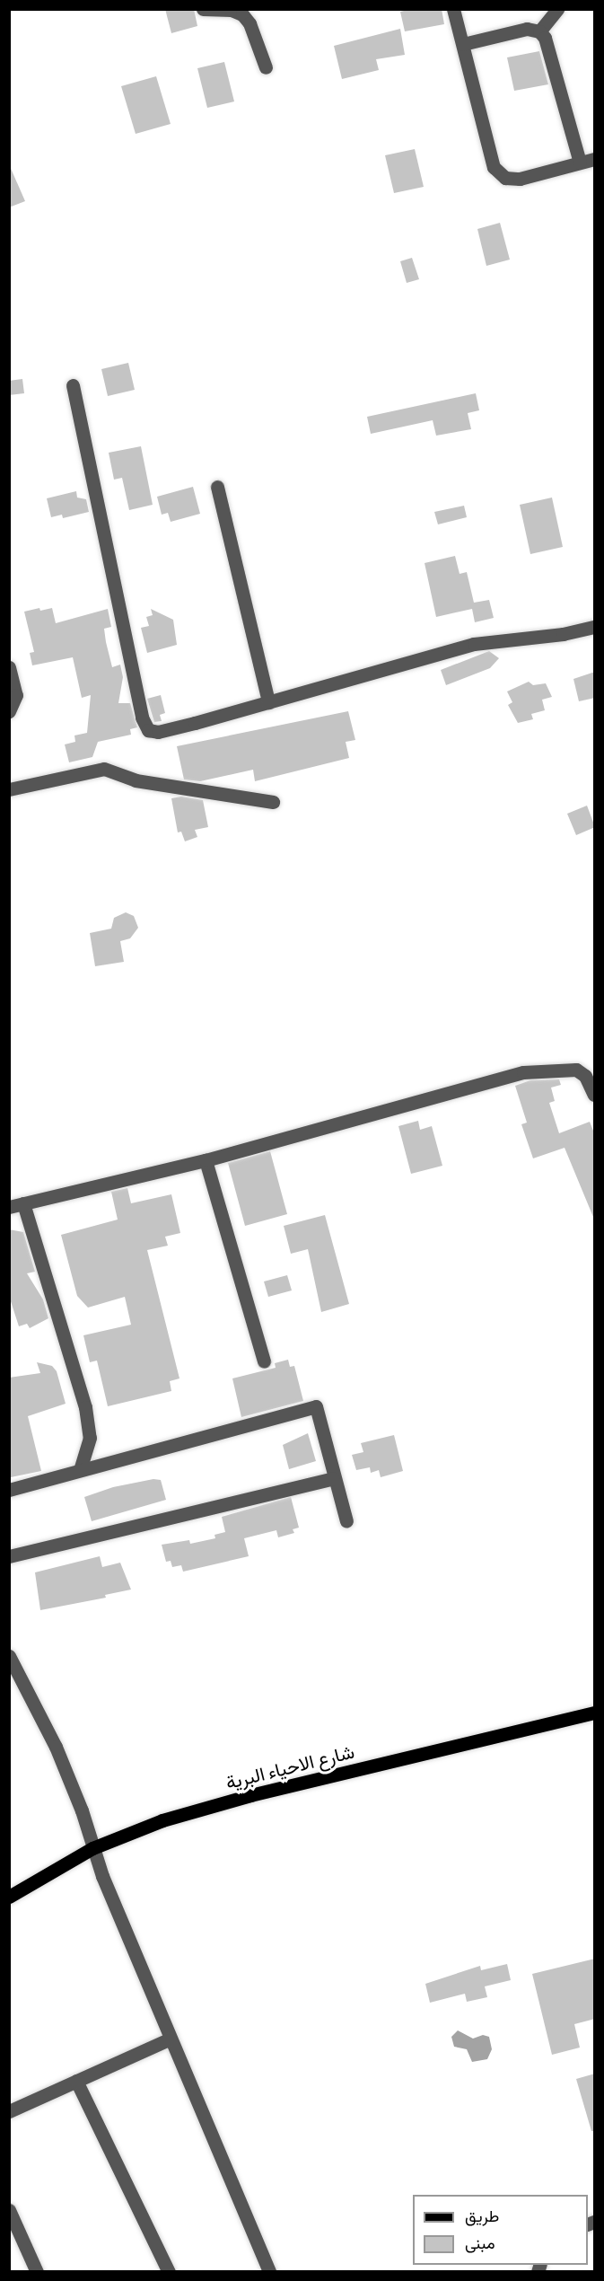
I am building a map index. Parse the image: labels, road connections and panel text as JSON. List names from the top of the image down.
{
  "streets": {
    "main road": ["شارع الاحياء البرية"]
  },
  "legend": ["طريق", "مبنى"]
}
